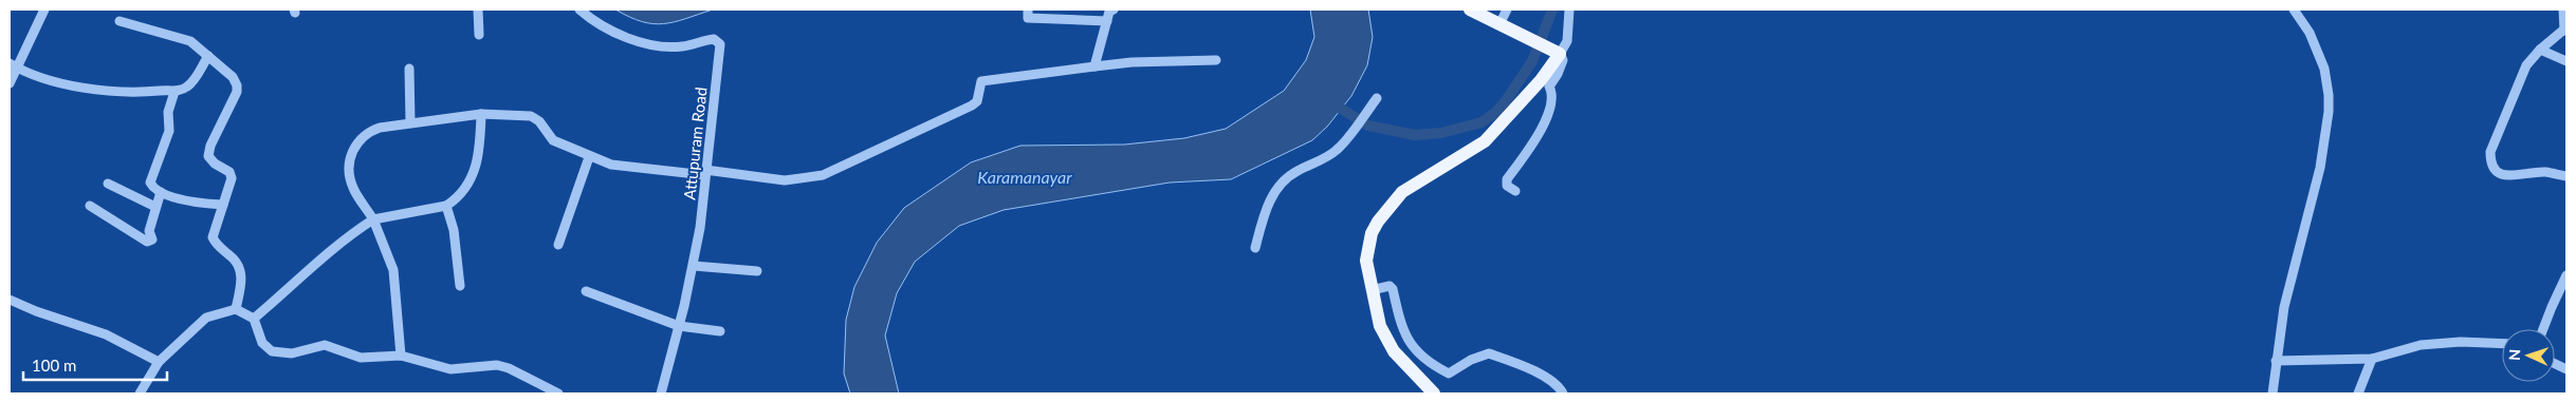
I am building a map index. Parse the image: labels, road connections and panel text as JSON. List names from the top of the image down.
{
  "streets": {
    "street": ["Attupuram Road"]
  },
  "water": ["Karamanayar"],
  "scale_bar": "100 m",
  "north": "left"
}
